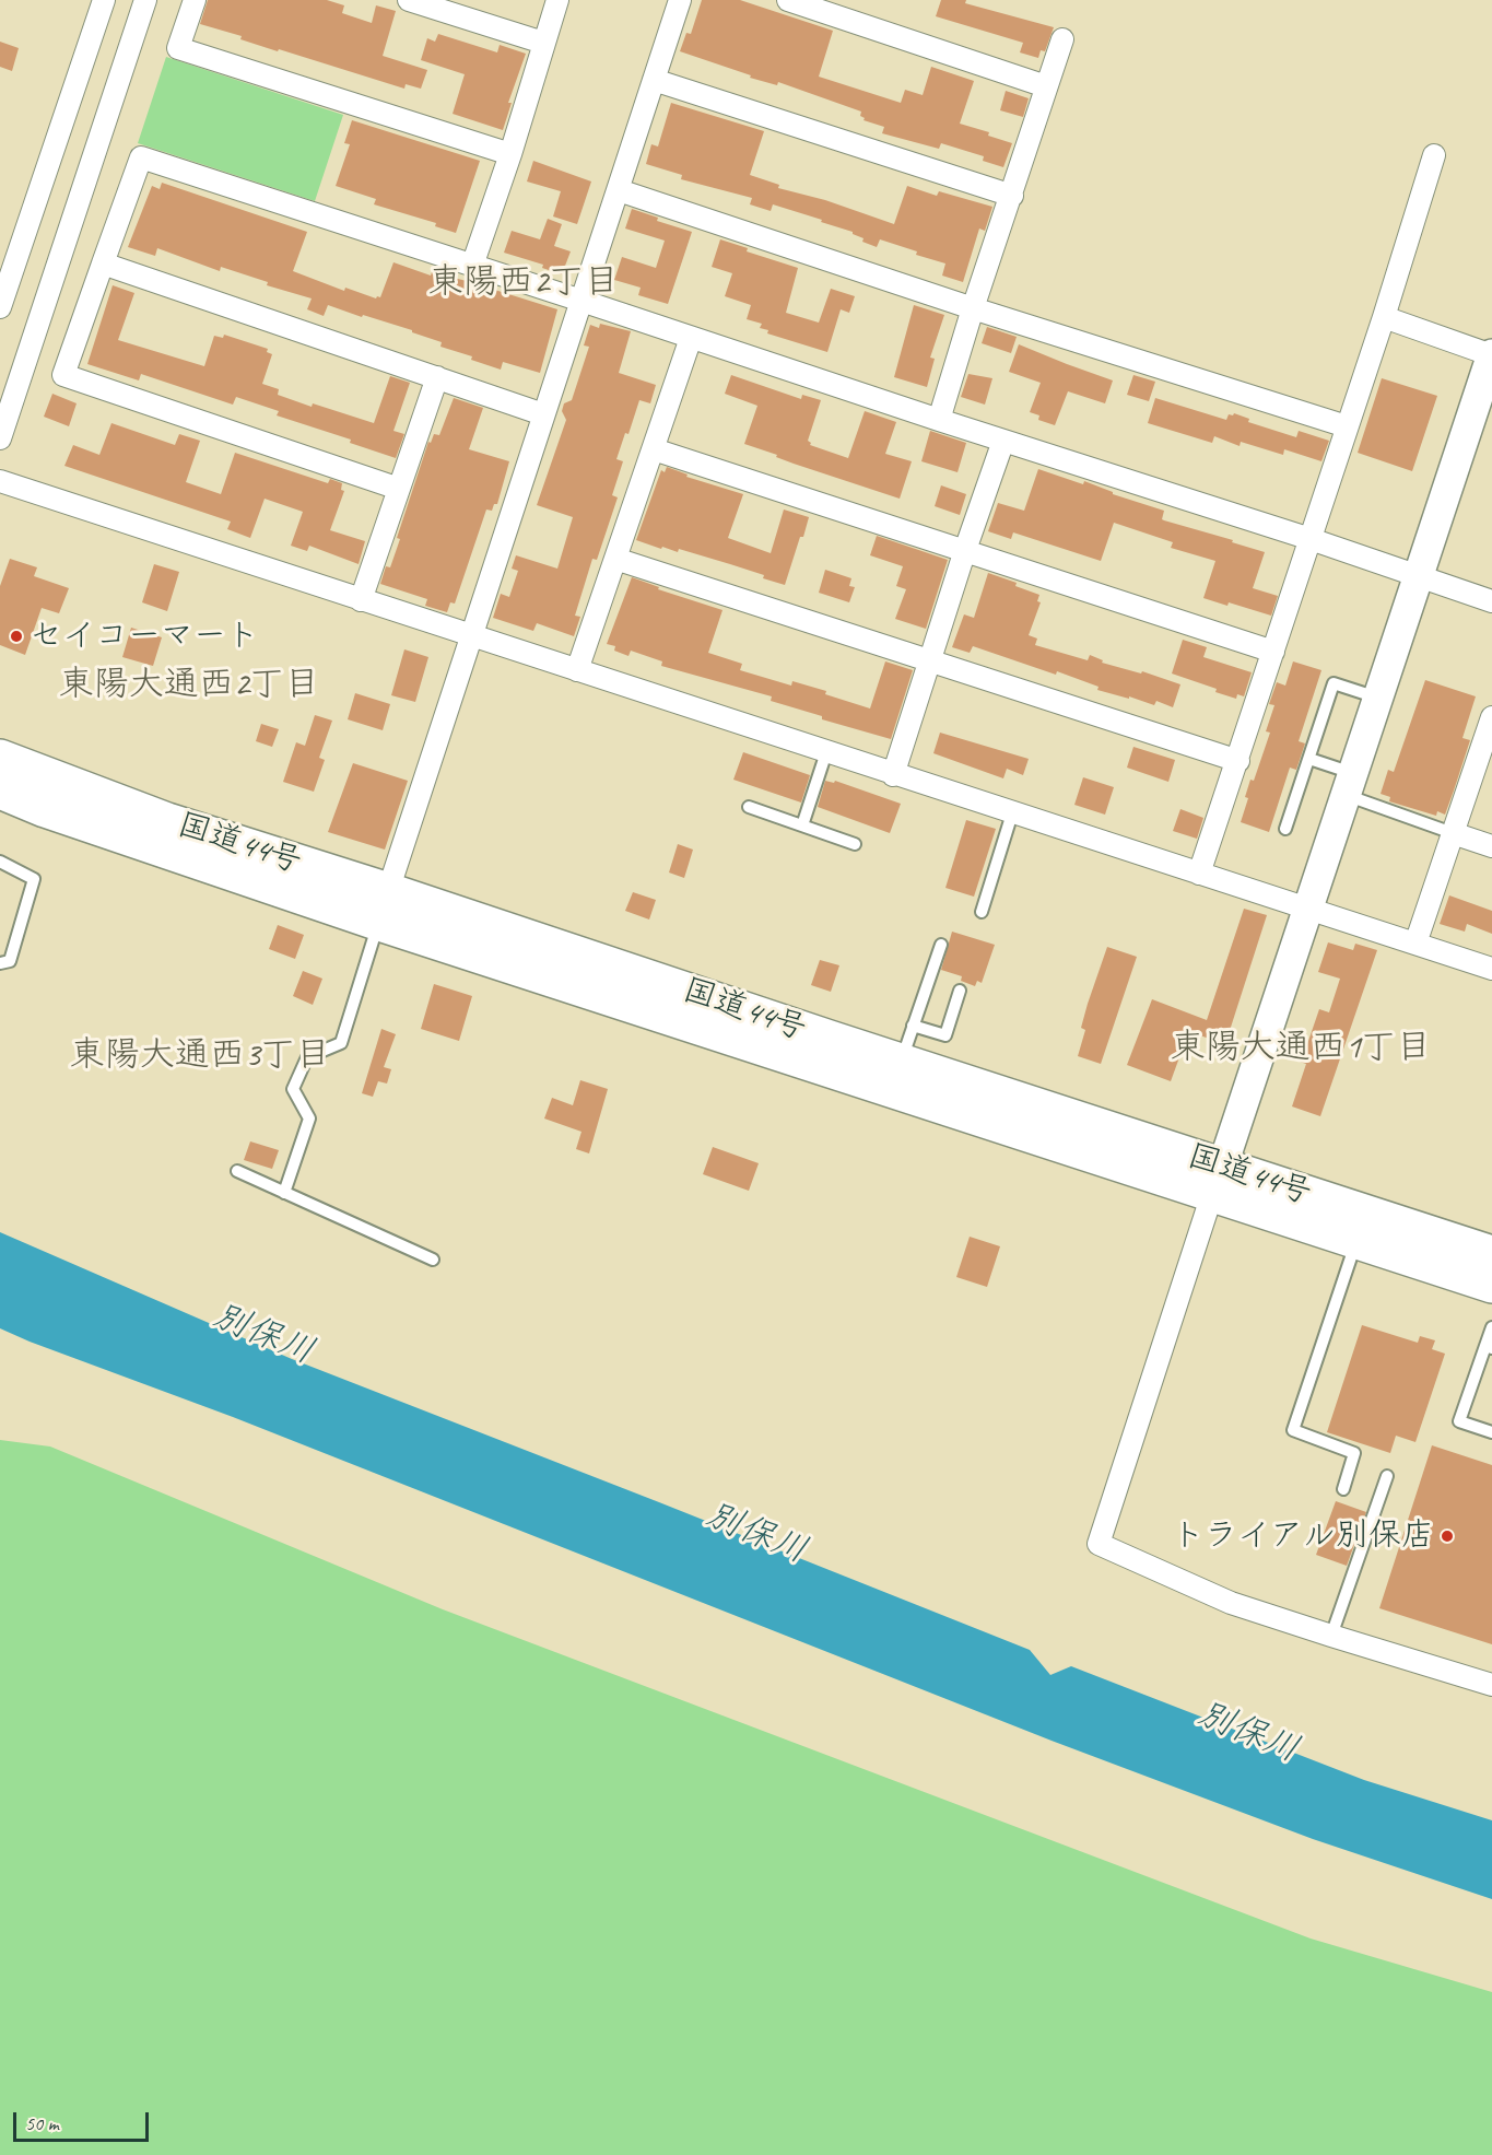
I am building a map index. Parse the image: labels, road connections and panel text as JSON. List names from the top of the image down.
{
  "streets": {
    "highway": ["国道44号"]
  },
  "districts": [
    "東陽西2丁目",
    "東陽大通西2丁目",
    "東陽大通西1丁目",
    "東陽大通西3丁目"
  ],
  "water": ["別保川"],
  "places": ["セイコーマート", "トライアル別保店"],
  "scale_bar": "50 m"
}
